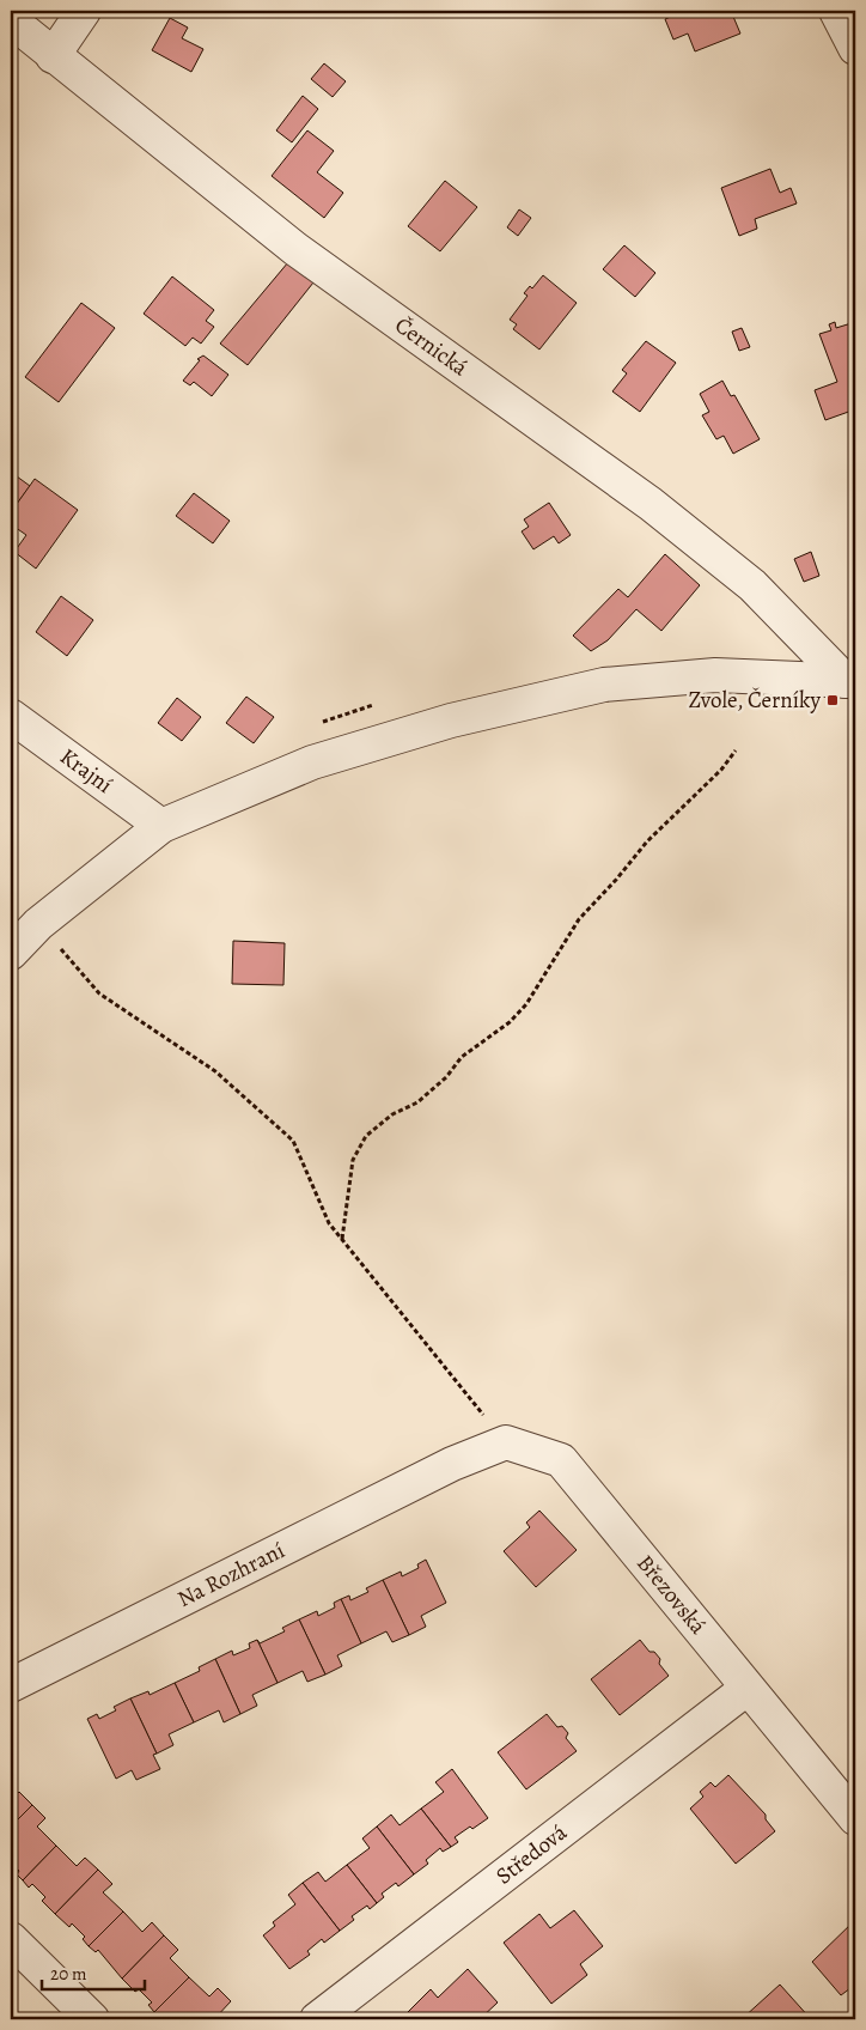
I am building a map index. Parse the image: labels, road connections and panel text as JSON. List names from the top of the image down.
{
  "streets": {
    "street": [
      "Černická",
      "Krajní",
      "Na Rozhraní",
      "Březovská",
      "Středová"
    ]
  },
  "crossings": [
    ["Na Rozhraní", "Březovská"],
    ["Březovská", "Středová"]
  ],
  "places": {
    "transit": ["Zvole, Černíky"]
  },
  "scale_bar": "20 m"
}
